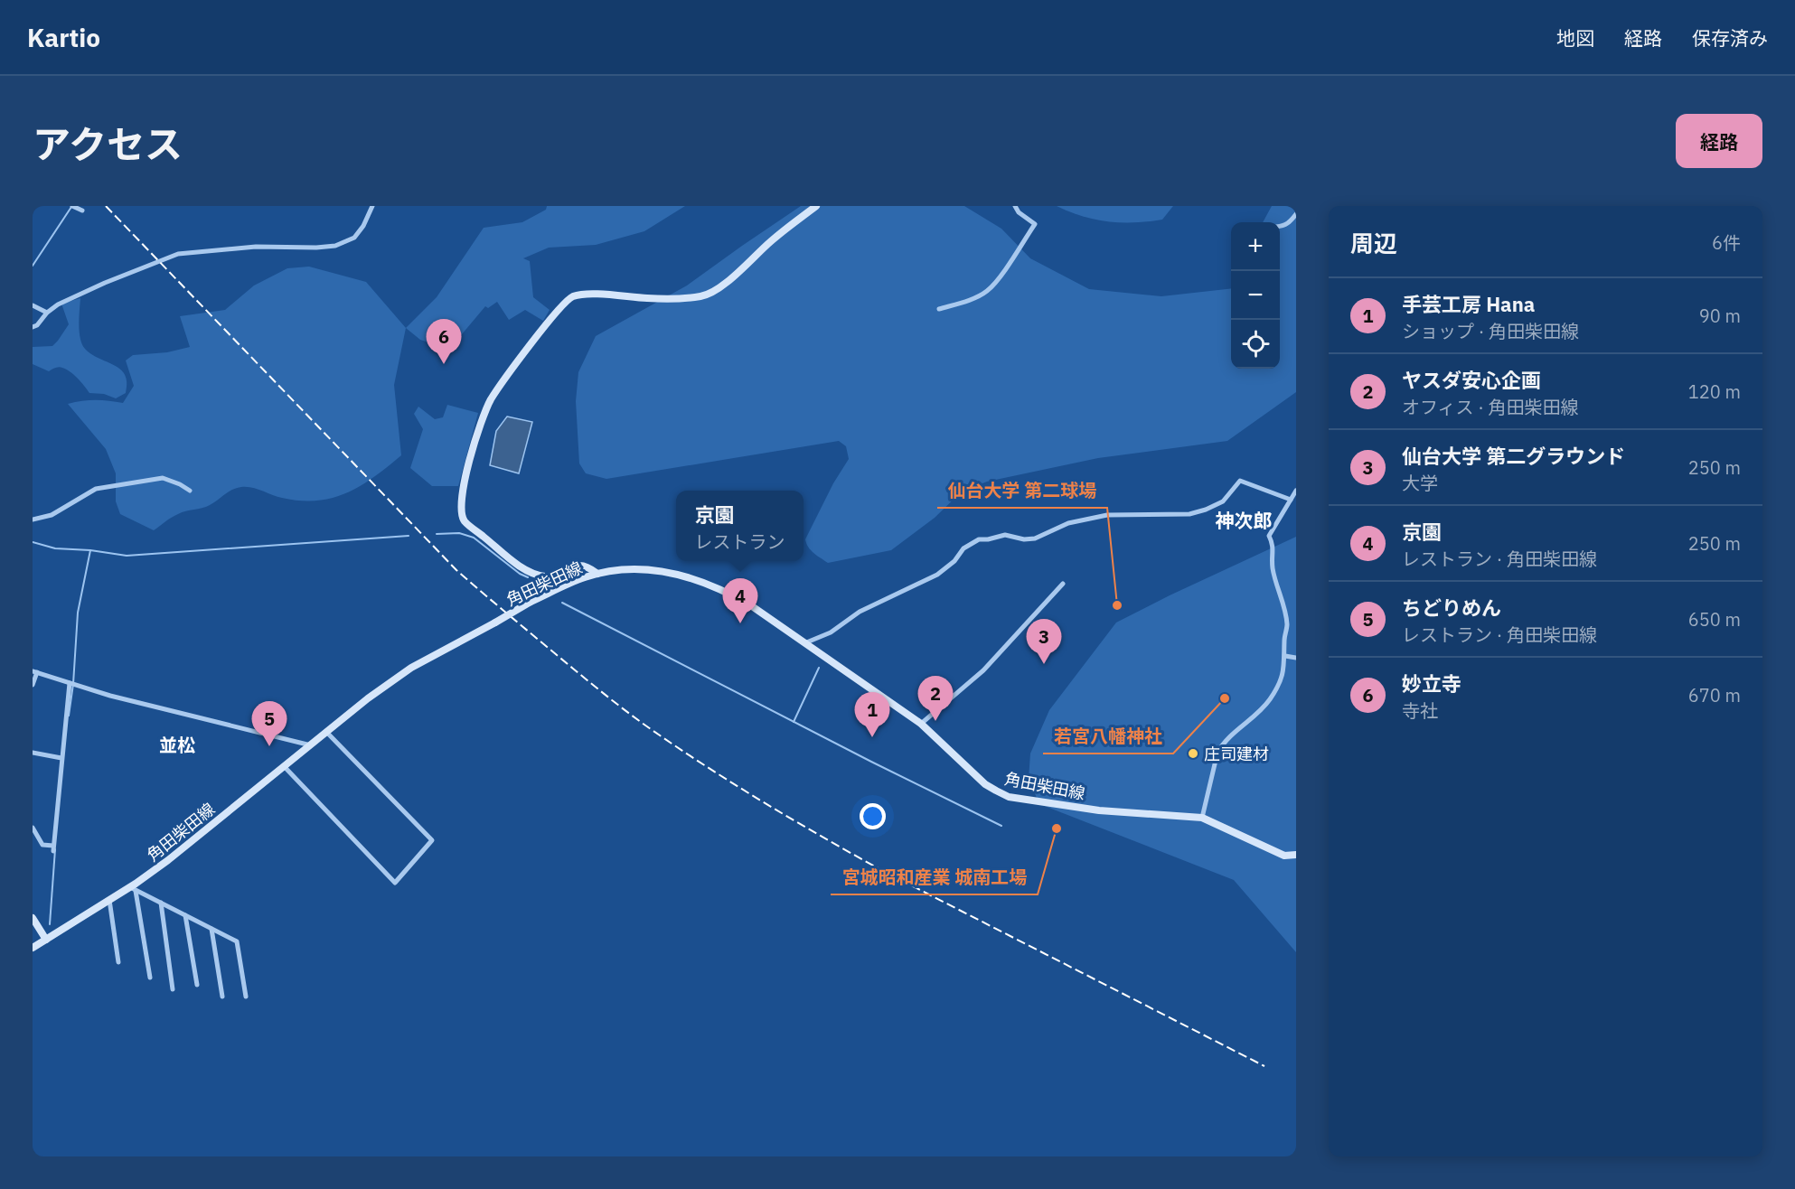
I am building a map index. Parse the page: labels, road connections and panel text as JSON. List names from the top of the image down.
{
  "streets": {
    "main road": ["角田柴田線"]
  },
  "districts": ["神次郎", "並松"],
  "places": [
    "仙台大学 第二球場",
    "若宮八幡神社",
    "庄司建材",
    "宮城昭和産業 城南工場"
  ],
  "page": {
    "header": "Kartio",
    "nav": ["地図", "経路", "保存済み"],
    "title": "アクセス",
    "buttons": "経路",
    "heading": ["周辺", "6件"],
    "map_buttons": ["+", "−"],
    "list": [
      {
        "mark": "1",
        "name": "手芸工房 Hana",
        "note": "ショップ · 角田柴田線",
        "value": "90 m"
      },
      {
        "mark": "2",
        "name": "ヤスダ安心企画",
        "note": "オフィス · 角田柴田線",
        "value": "120 m"
      },
      {
        "mark": "3",
        "name": "仙台大学 第二グラウンド",
        "note": "大学",
        "value": "250 m"
      },
      {
        "mark": "4",
        "name": "京園",
        "note": "レストラン · 角田柴田線",
        "value": "250 m"
      },
      {
        "mark": "5",
        "name": "ちどりめん",
        "note": "レストラン · 角田柴田線",
        "value": "650 m"
      },
      {
        "mark": "6",
        "name": "妙立寺",
        "note": "寺社",
        "value": "670 m"
      }
    ],
    "pins": [
      "6",
      "4",
      "3",
      "2",
      "1",
      "5"
    ],
    "popup": ["京園", "レストラン"]
  }
}
